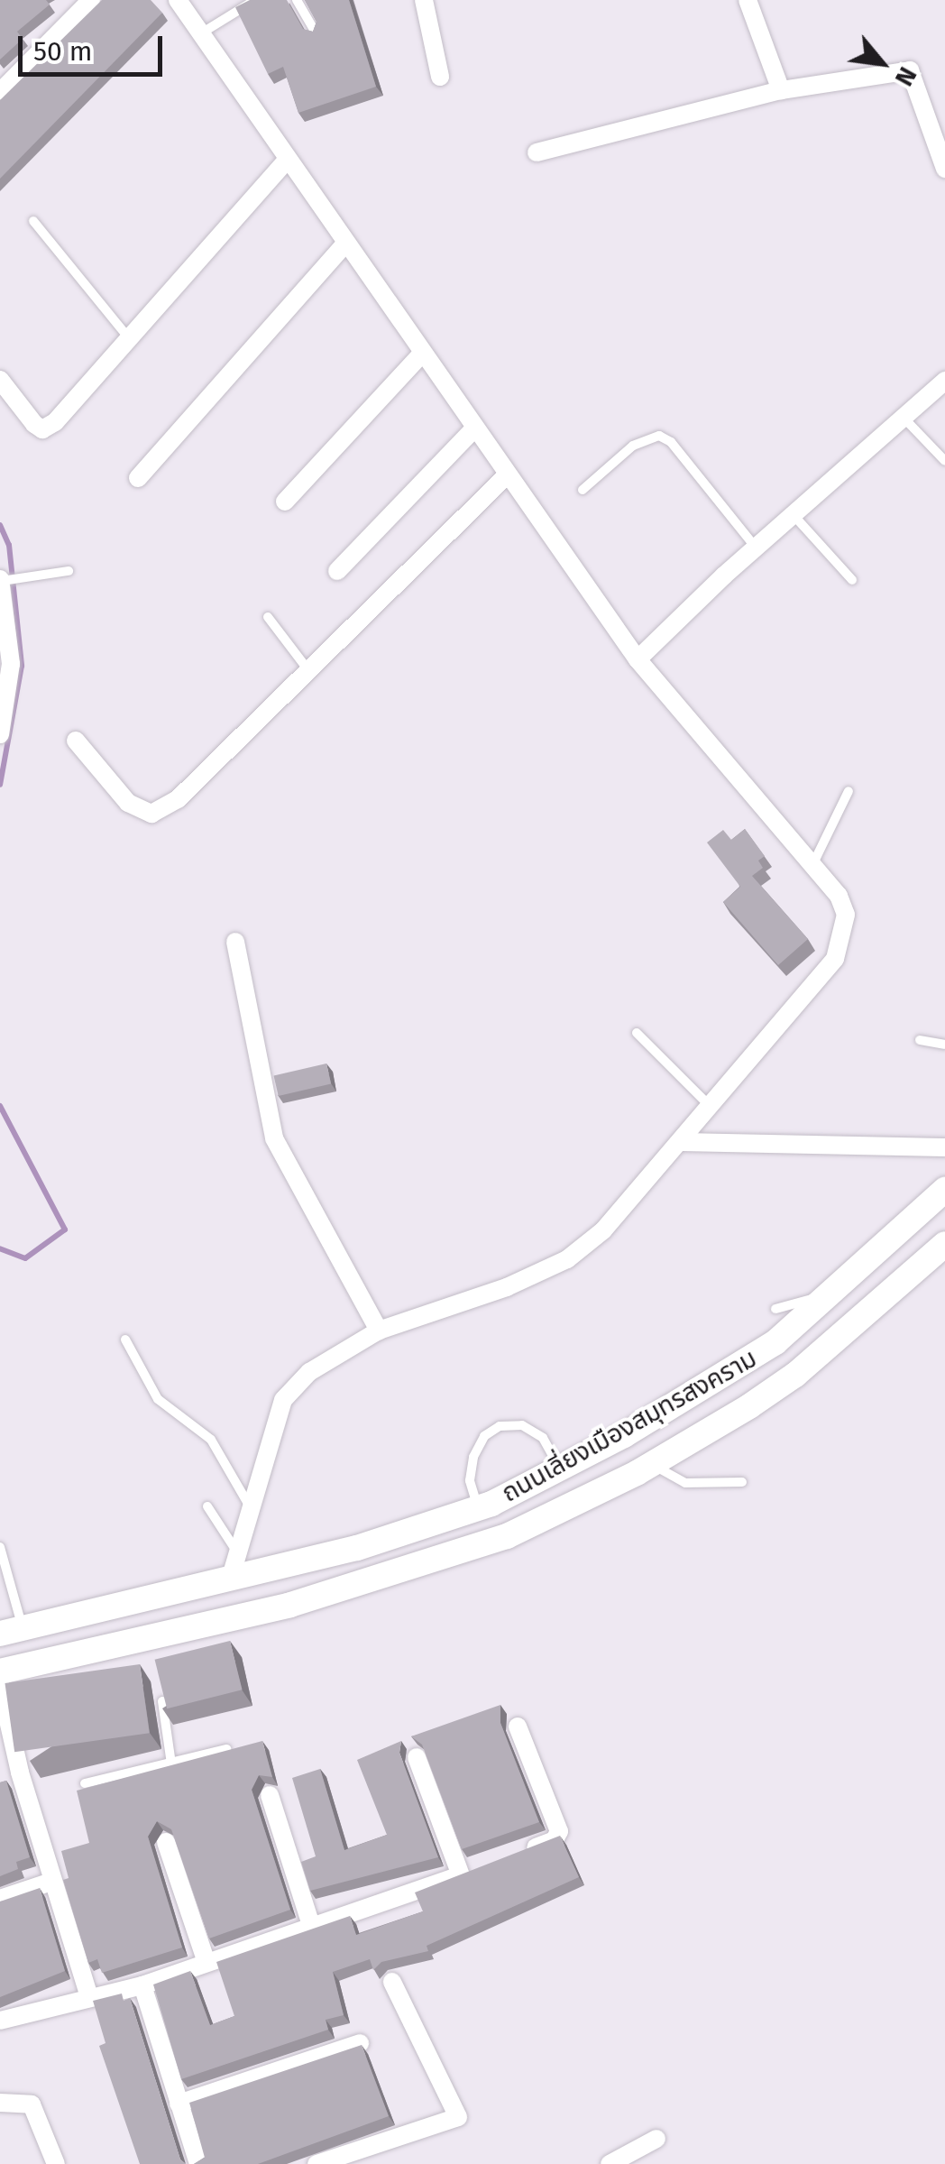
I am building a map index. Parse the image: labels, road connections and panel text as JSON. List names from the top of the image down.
{
  "streets": {
    "main road": ["ถนนเลี่ยงเมืองสมุทรสงคราม"]
  },
  "scale_bar": "50 m",
  "north": "bottom right"
}
